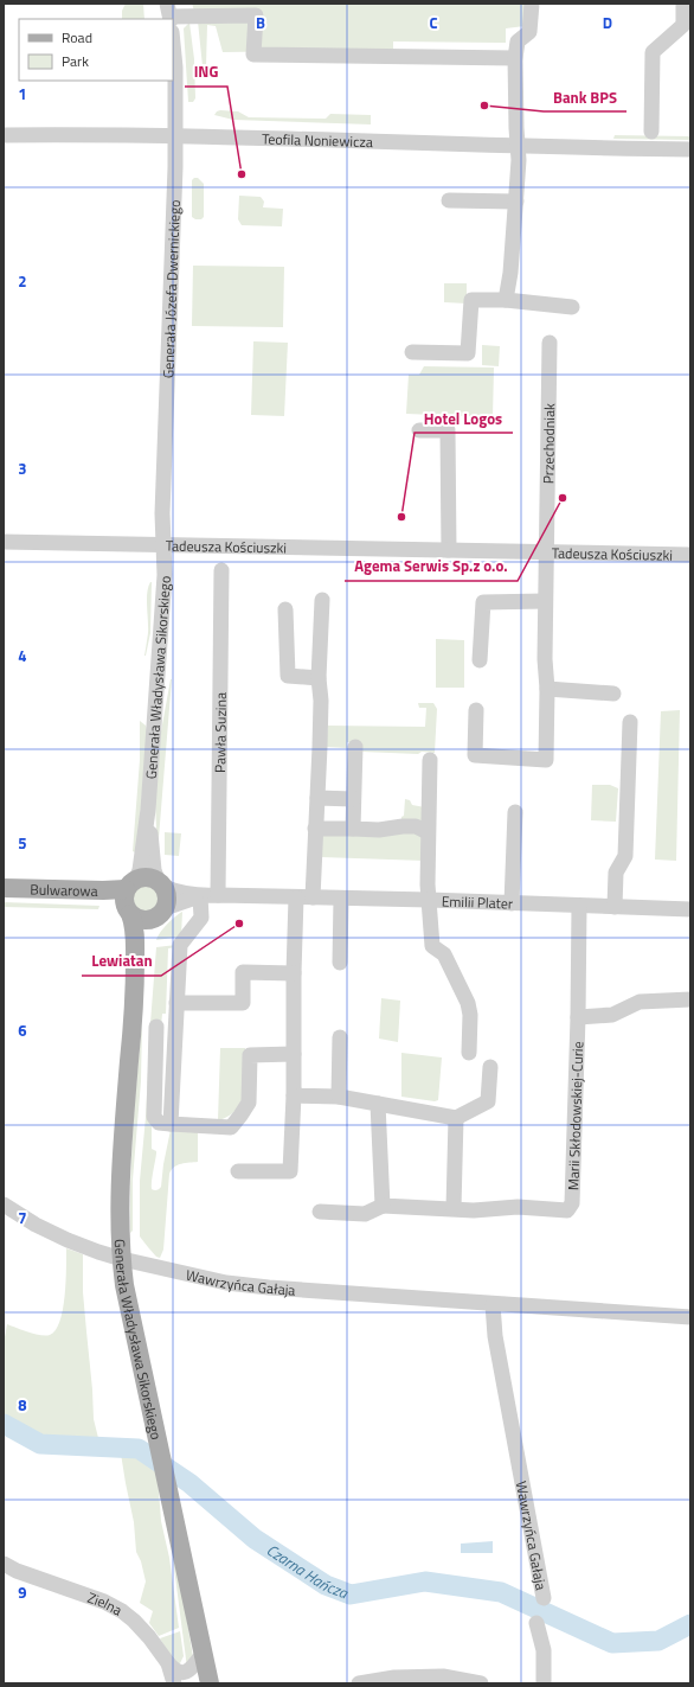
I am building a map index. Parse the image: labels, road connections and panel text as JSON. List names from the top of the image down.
{
  "streets": {
    "main road": ["Generała Władysława Sikorskiego", "Bulwarowa"],
    "street": [
      "Teofila Noniewicza",
      "Generała Józefa Dwernickiego",
      "Przechodniak",
      "Tadeusza Kościuszki",
      "Pawła Suzina",
      "Emilii Plater",
      "Marii Skłodowskiej-Curie",
      "Wawrzyńca Gałaja",
      "Zielna"
    ]
  },
  "crossings": [
    ["Teofila Noniewicza", "Generała Józefa Dwernickiego"],
    ["Generała Józefa Dwernickiego", "Tadeusza Kościuszki"],
    ["Generała Józefa Dwernickiego", "Generała Władysława Sikorskiego"],
    ["Przechodniak", "Tadeusza Kościuszki"],
    ["Tadeusza Kościuszki", "Generała Władysława Sikorskiego"],
    ["Generała Władysława Sikorskiego", "Bulwarowa"],
    ["Generała Władysława Sikorskiego", "Emilii Plater"],
    ["Generała Władysława Sikorskiego", "Wawrzyńca Gałaja"],
    ["Pawła Suzina", "Emilii Plater"],
    ["Bulwarowa", "Emilii Plater"],
    ["Emilii Plater", "Marii Skłodowskiej-Curie"]
  ],
  "water": ["Czarna Hańcza"],
  "places": [
    "Bank BPS",
    "ING",
    "Agema Serwis Sp.z o.o.",
    "Hotel Logos",
    "Lewiatan"
  ],
  "legend": ["Road", "Park"],
  "grid": {
    "columns": ["B", "C", "D"],
    "rows": [
      "1",
      "2",
      "3",
      "4",
      "5",
      "6",
      "7",
      "8",
      "9"
    ]
  }
}
